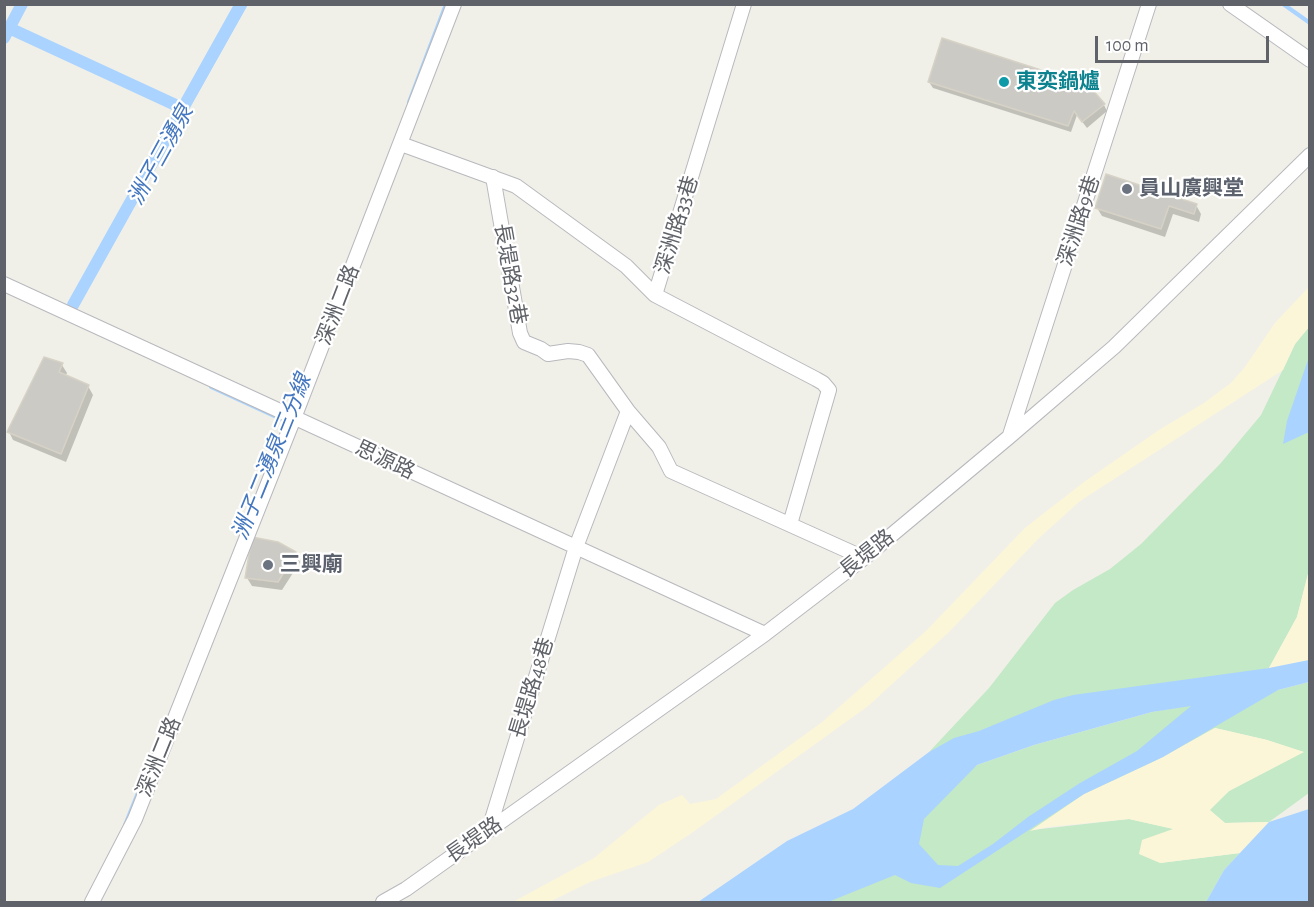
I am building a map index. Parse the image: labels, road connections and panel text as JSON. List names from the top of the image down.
{
  "streets": {
    "street": [
      "深洲路9巷",
      "深洲路33巷",
      "長堤路32巷",
      "深洲二路",
      "思源路",
      "長堤路",
      "長堤路48巷"
    ]
  },
  "crossings": [
    ["深洲路9巷", "長堤路"],
    ["深洲路33巷", "長堤路32巷"],
    ["深洲路33巷", "深洲二路"],
    ["長堤路32巷", "長堤路"],
    ["深洲二路", "思源路"],
    ["思源路", "長堤路"],
    ["思源路", "長堤路48巷"],
    ["長堤路", "長堤路48巷"]
  ],
  "water": ["洲子三湧泉", "洲子二湧泉三分線"],
  "places": ["東奕鍋爐", "員山廣興堂", "三興廟"],
  "scale_bar": "100 m"
}
